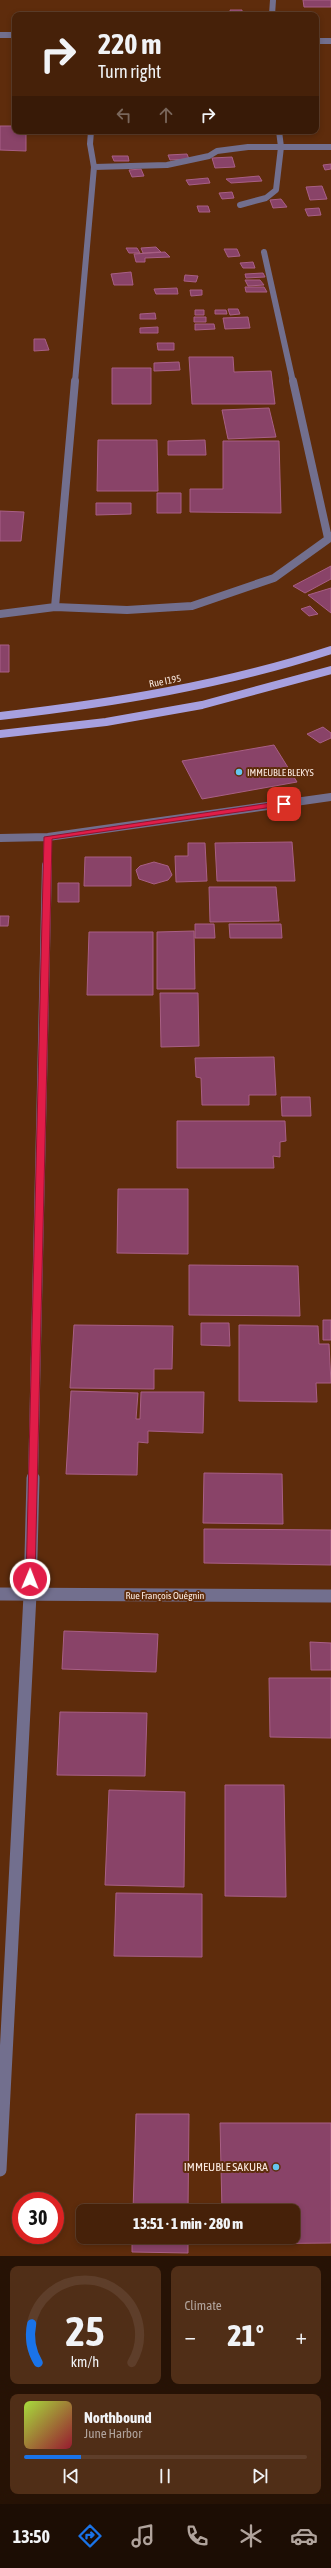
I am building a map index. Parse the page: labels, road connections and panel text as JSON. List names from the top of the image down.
{
  "streets": {
    "main road": ["Rue I195"],
    "street": ["Rue François Ouégnin"]
  },
  "places": ["IMMEUBLE BLEKYS", "IMMEUBLE SAKURA"],
  "page": {
    "turn": ["220 m", "Turn right"],
    "limit": "30",
    "trip": "13:51 · 1 min · 280 m",
    "tile": "Climate",
    "heat": ["−", "21°", "+"],
    "song": ["Northbound", "June Harbor"],
    "tabs": "13:50",
    "gauge": ["25", "km/h"]
  }
}
